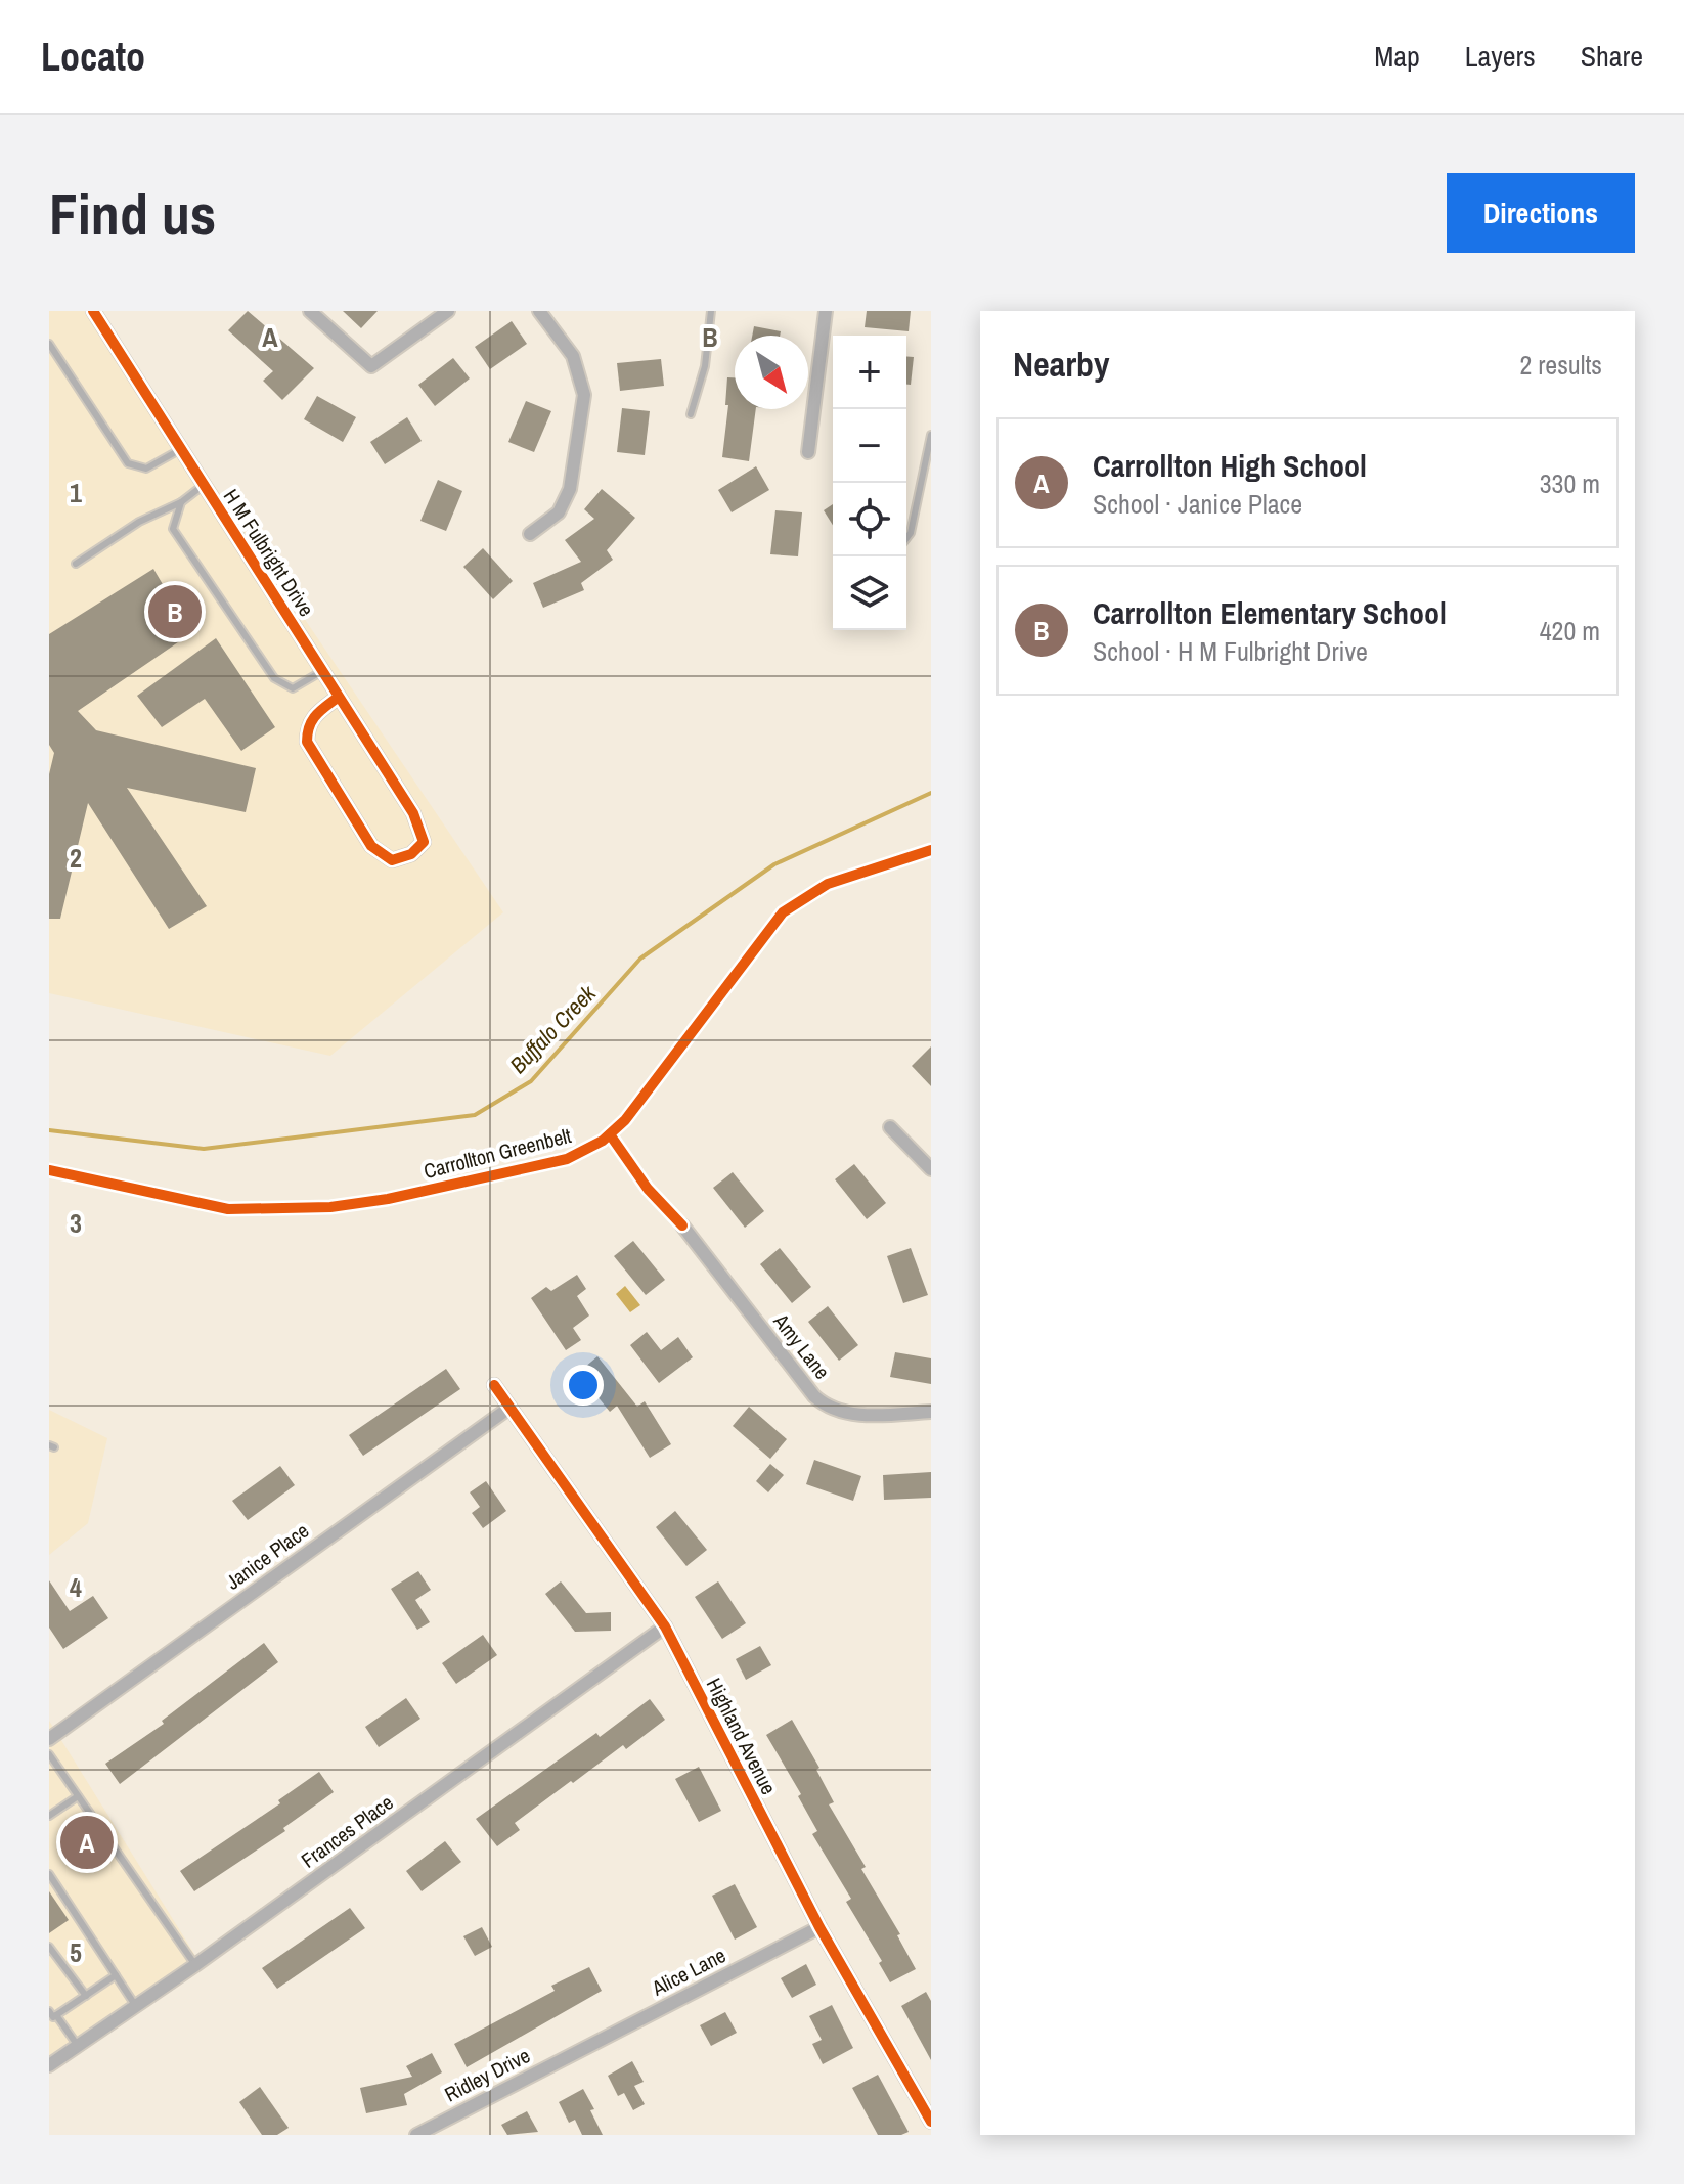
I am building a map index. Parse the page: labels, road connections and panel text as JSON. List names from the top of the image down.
{
  "streets": {
    "street": [
      "H M Fulbright Drive",
      "Amy Lane",
      "Janice Place",
      "Highland Avenue",
      "Frances Place",
      "Alice Lane",
      "Ridley Drive"
    ],
    "cycle path": ["Carrollton Greenbelt"]
  },
  "crossings": [
    ["Janice Place", "Highland Avenue"],
    ["Highland Avenue", "Frances Place"],
    ["Highland Avenue", "Alice Lane"],
    ["Alice Lane", "Ridley Drive"]
  ],
  "water": ["Buffalo Creek"],
  "north": "bottom right",
  "page": {
    "header": "Locato",
    "nav": ["Map", "Layers", "Share"],
    "buttons": "Directions",
    "title": "Find us",
    "heading": ["Nearby", "2 results"],
    "map_buttons": ["+", "−"],
    "list": [
      {
        "mark": "A",
        "name": "Carrollton High School",
        "note": "School · Janice Place",
        "value": "330 m"
      },
      {
        "mark": "B",
        "name": "Carrollton Elementary School",
        "note": "School · H M Fulbright Drive",
        "value": "420 m"
      }
    ],
    "pins": ["B", "A"]
  },
  "grid": {
    "columns": ["A", "B"],
    "rows": [
      "1",
      "2",
      "3",
      "4",
      "5"
    ]
  }
}
